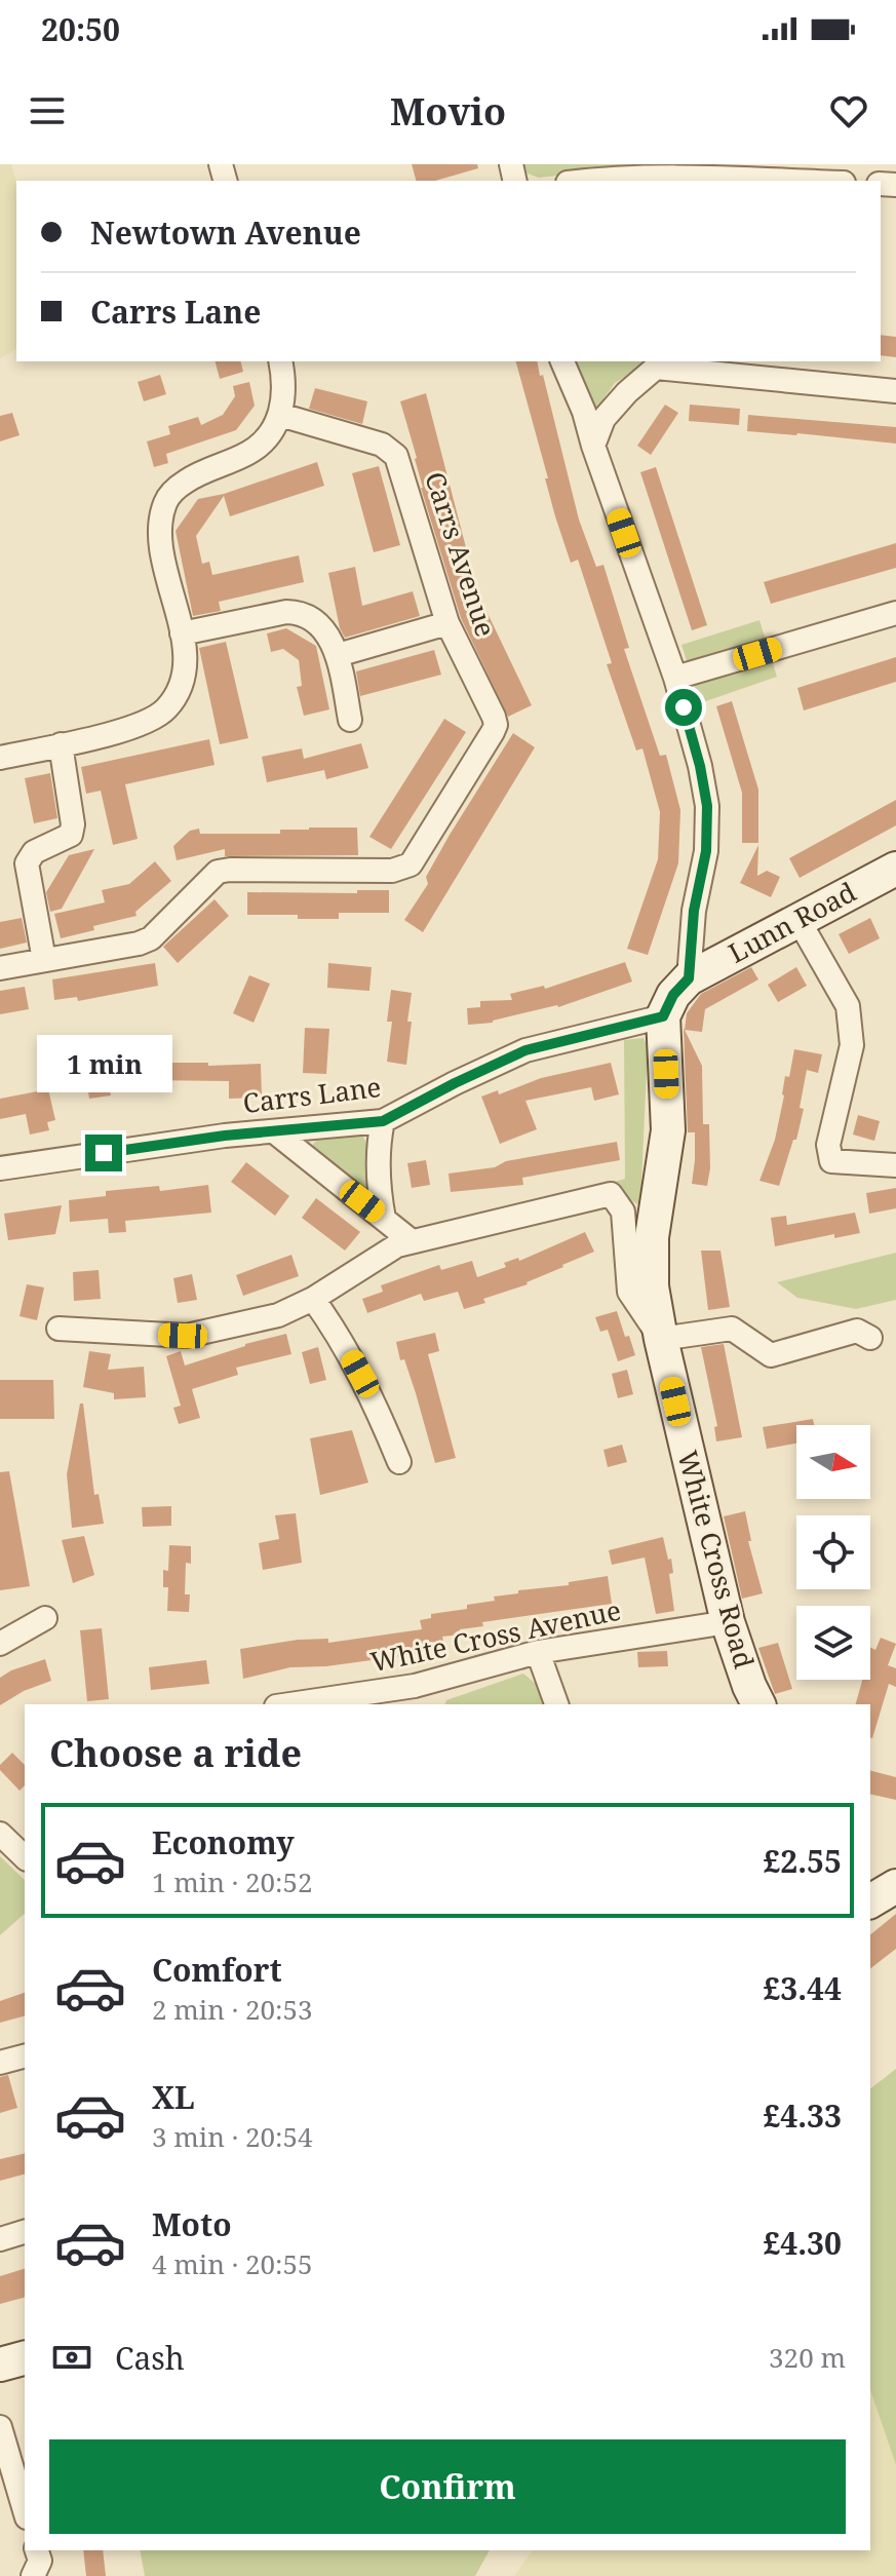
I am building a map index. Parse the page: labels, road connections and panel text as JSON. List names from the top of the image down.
{
  "streets": {
    "street": [
      "Carrs Avenue",
      "Lunn Road",
      "Carrs Lane",
      "White Cross Road",
      "White Cross Avenue"
    ]
  },
  "crossings": [
    ["Carrs Lane", "White Cross Road"],
    ["White Cross Road", "White Cross Avenue"]
  ],
  "north": "right",
  "page": {
    "status": "20:50",
    "header": "Movio",
    "banner": ["Newtown Avenue", "Carrs Lane"],
    "bubble": "1 min",
    "heading": "Choose a ride",
    "list": [
      {
        "name": "Economy",
        "note": "1 min · 20:52",
        "value": "£2.55"
      },
      {
        "name": "Comfort",
        "note": "2 min · 20:53",
        "value": "£3.44"
      },
      {
        "name": "XL",
        "note": "3 min · 20:54",
        "value": "£4.33"
      },
      {
        "name": "Moto",
        "note": "4 min · 20:55",
        "value": "£4.30"
      }
    ],
    "pay": ["Cash", "320 m"],
    "buttons": "Confirm"
  }
}
